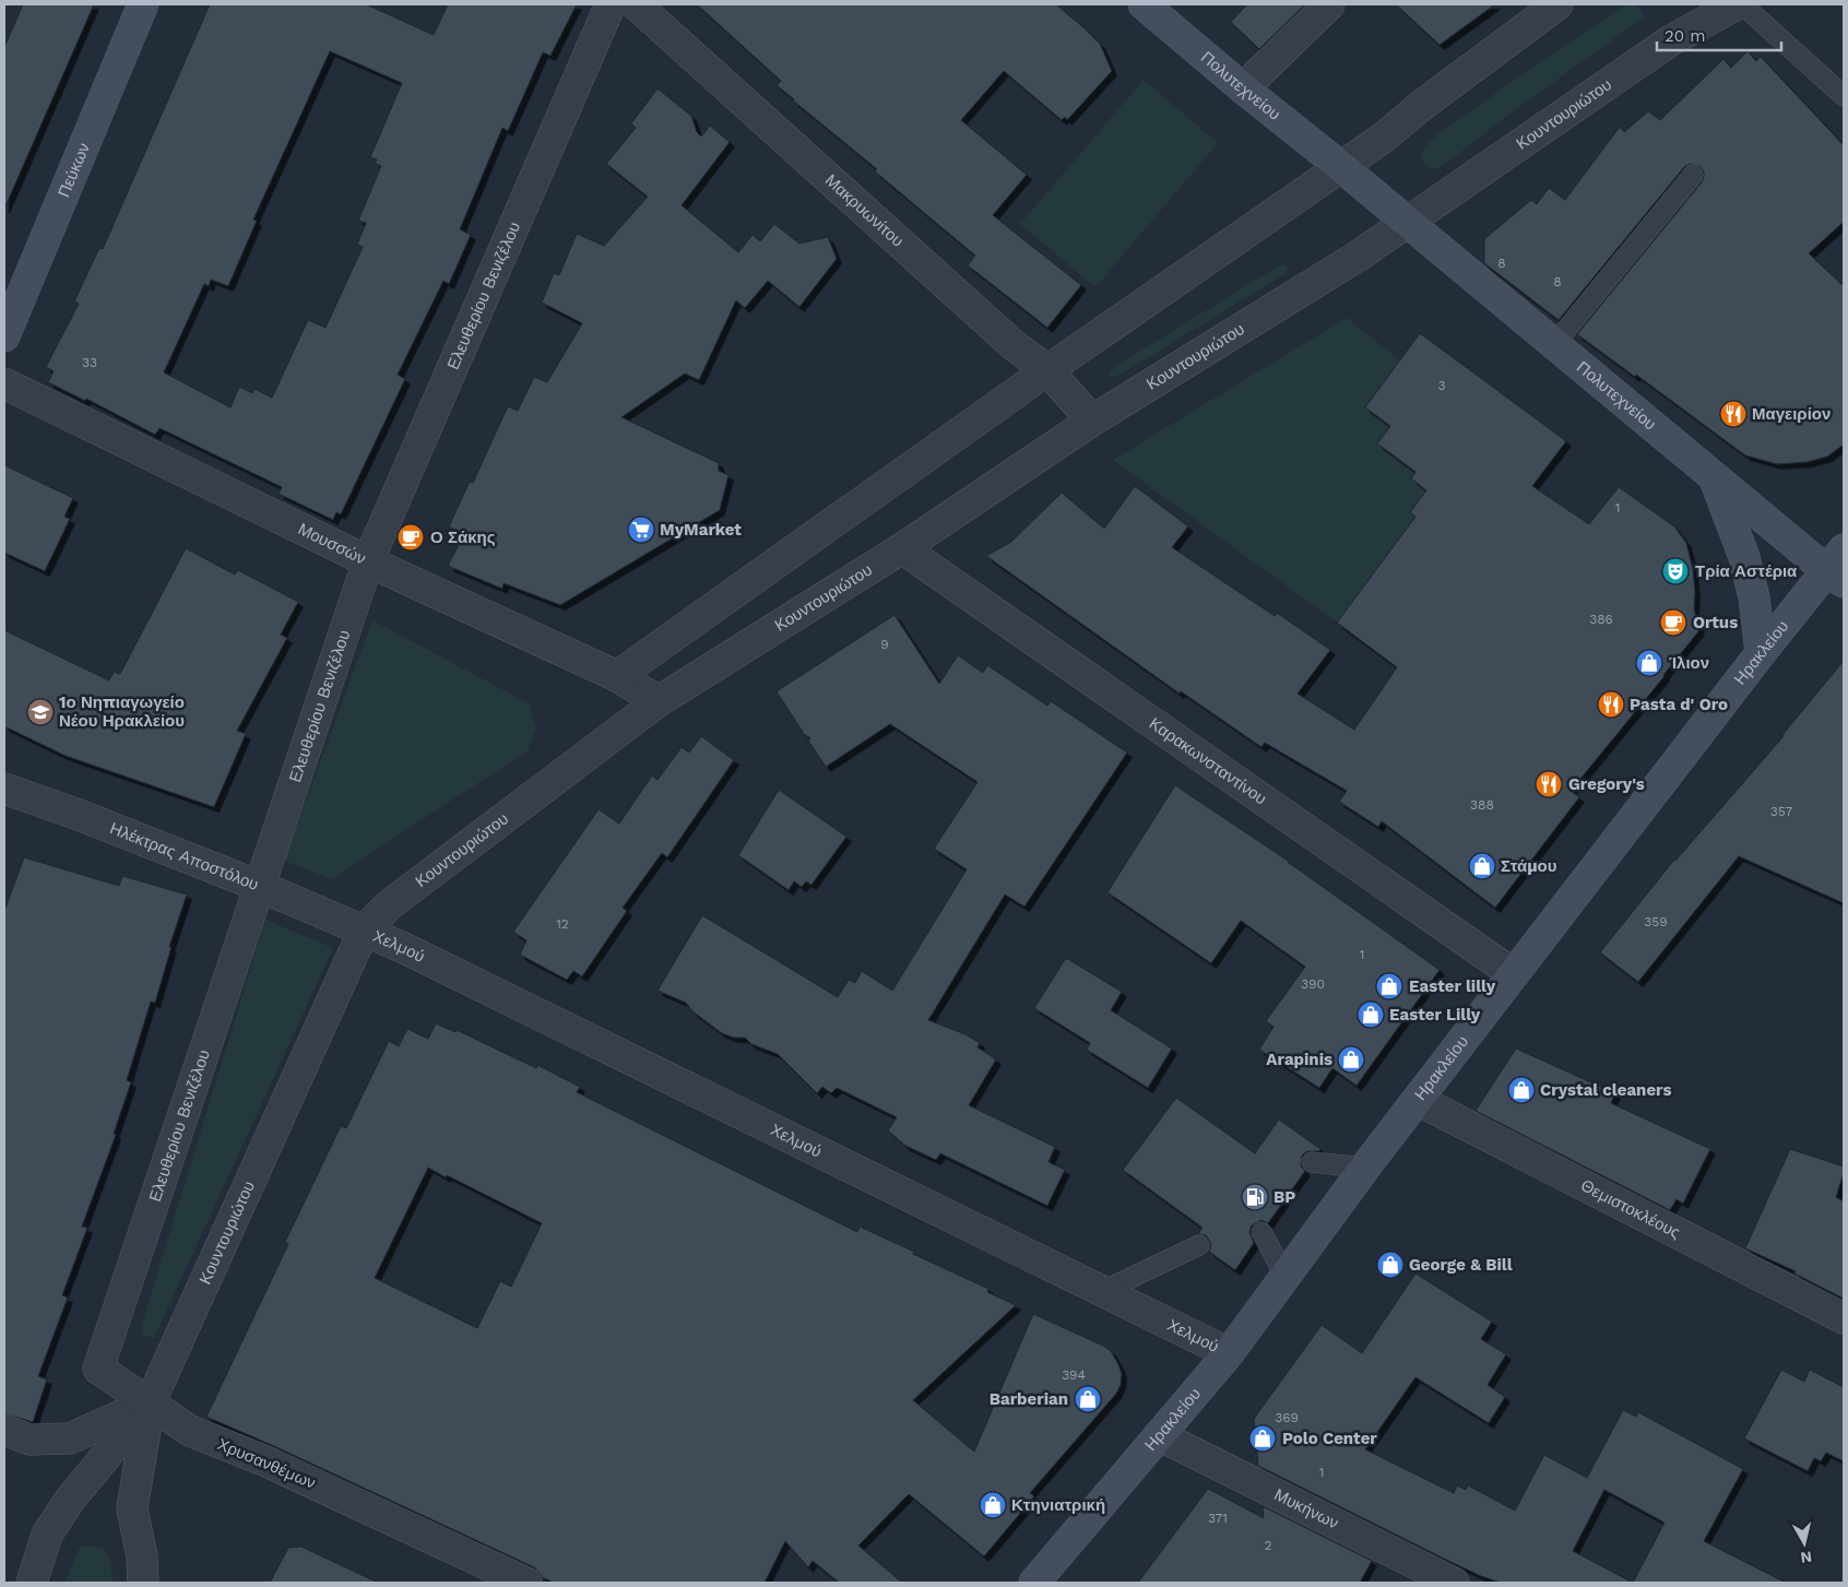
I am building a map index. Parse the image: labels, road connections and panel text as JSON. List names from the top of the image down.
{
  "streets": {
    "main road": ["Πολυτεχνείου", "Πεύκων", "Ηρακλείου"],
    "street": [
      "Κουντουριώτου",
      "Μακρυωνίτου",
      "Ελευθερίου Βενιζέλου",
      "Μουσσών",
      "Καρακωνσταντίνου",
      "Ηλέκτρας Αποστόλου",
      "Χελμού",
      "Θεμιστοκλέους",
      "Χρυσανθέμων",
      "Μυκήνων"
    ]
  },
  "crossings": [
    ["Πολυτεχνείου", "Κουντουριώτου"],
    ["Πολυτεχνείου", "Ηρακλείου"],
    ["Κουντουριώτου", "Μακρυωνίτου"],
    ["Κουντουριώτου", "Ελευθερίου Βενιζέλου"],
    ["Κουντουριώτου", "Μουσσών"],
    ["Κουντουριώτου", "Καρακωνσταντίνου"],
    ["Κουντουριώτου", "Ηλέκτρας Αποστόλου"],
    ["Κουντουριώτου", "Χελμού"],
    ["Κουντουριώτου", "Χρυσανθέμων"],
    ["Ελευθερίου Βενιζέλου", "Μουσσών"],
    ["Ελευθερίου Βενιζέλου", "Ηλέκτρας Αποστόλου"],
    ["Ελευθερίου Βενιζέλου", "Χρυσανθέμων"],
    ["Ηρακλείου", "Καρακωνσταντίνου"],
    ["Ηρακλείου", "Χελμού"],
    ["Ηρακλείου", "Θεμιστοκλέους"],
    ["Ηρακλείου", "Μυκήνων"],
    ["Ηλέκτρας Αποστόλου", "Χελμού"]
  ],
  "places": {
    "restaurant": ["Μαγειρίον", "Pasta d' Oro", "Gregory's"],
    "supermarket": ["MyMarket"],
    "cafe": ["Ο Σάκης", "Ortus"],
    "theatre": ["Τρία Αστέρια"],
    "shop": [
      "Ίλιον",
      "Στάμου",
      "Easter lilly",
      "Easter Lilly",
      "Arapinis",
      "Crystal cleaners",
      "George & Bill",
      "Barberian",
      "Polo Center",
      "Κτηνιατρική"
    ],
    "school or university": ["1ο Νηπιαγωγείο Νέου Ηρακλείου"],
    "fuel station": ["BP"]
  },
  "house_numbers": [
    "8",
    "8",
    "33",
    "3",
    "1",
    "386",
    "9",
    "388",
    "357",
    "359",
    "12",
    "1",
    "390",
    "394",
    "369",
    "1",
    "371",
    "2"
  ],
  "scale_bar": "20 m",
  "north": "bottom"
}
